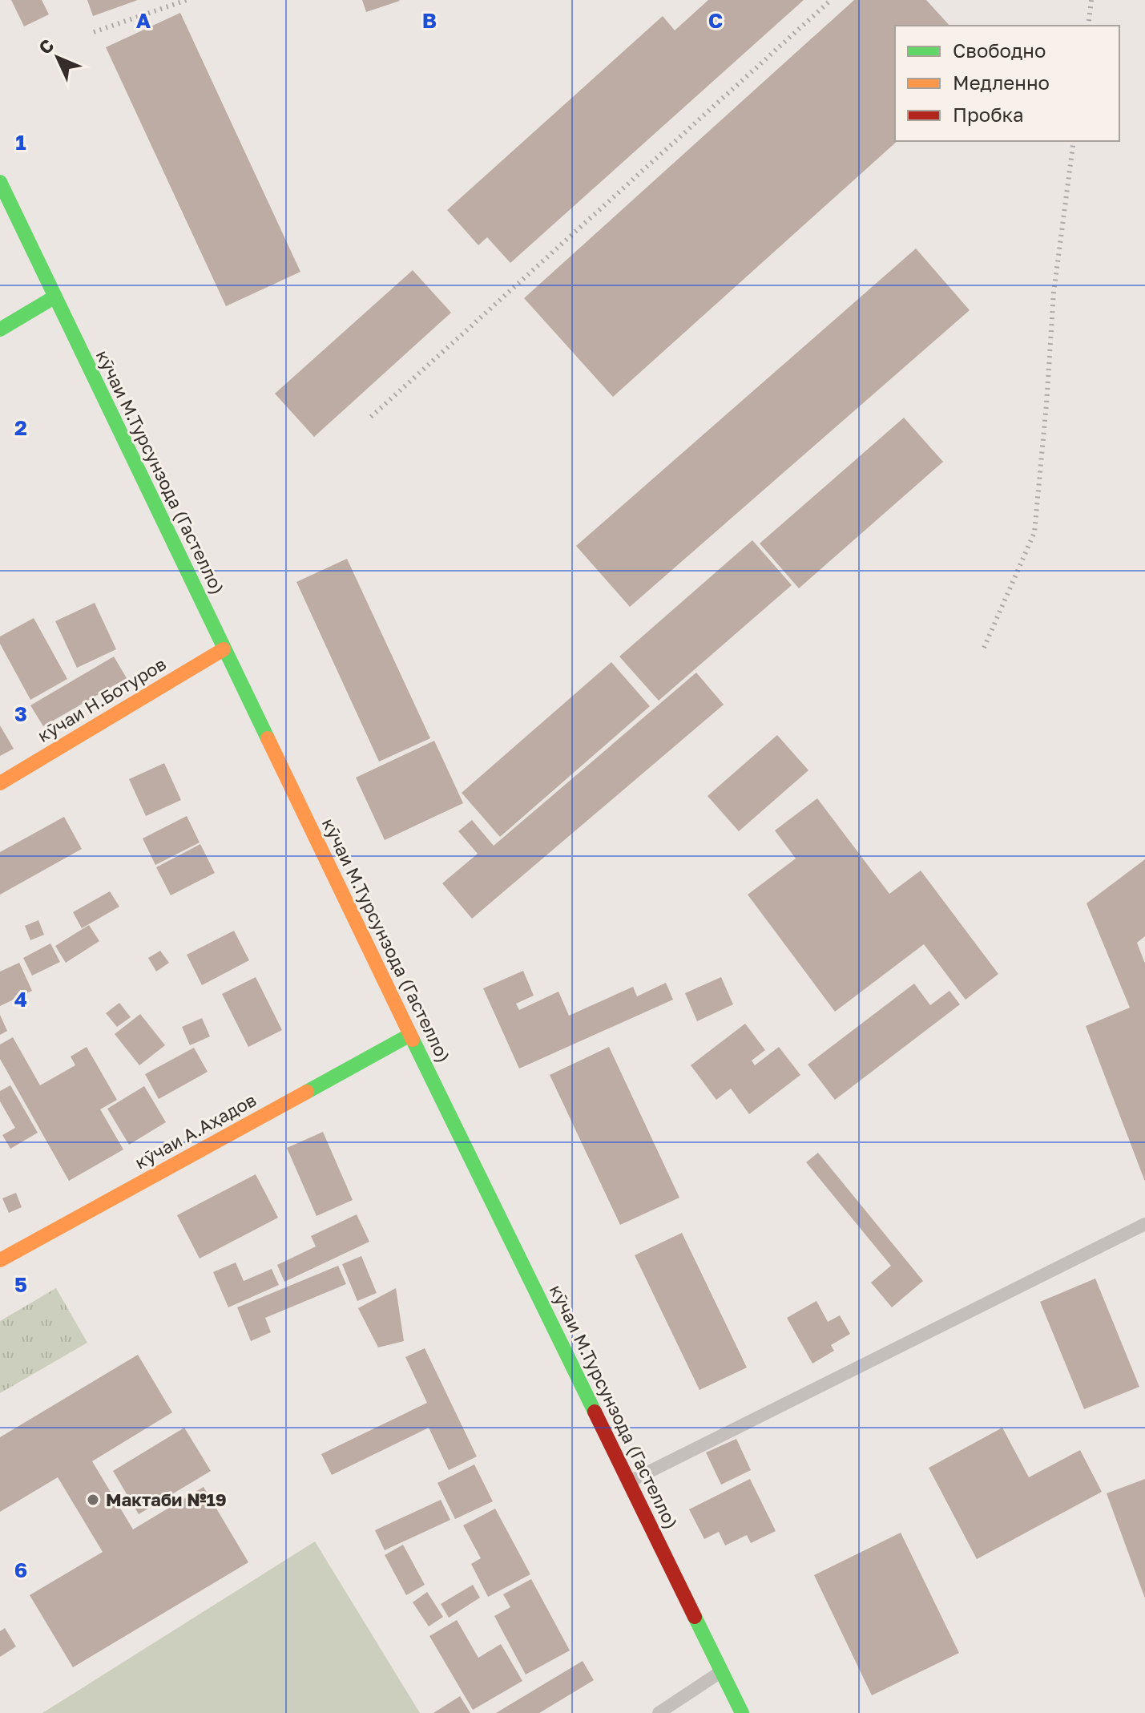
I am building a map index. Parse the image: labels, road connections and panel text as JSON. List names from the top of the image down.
{
  "streets": {
    "street": ["кӯчаи М.Турсунзода (Гастелло)", "кӯчаи Н.Ботуров", "кӯчаи А.Аҳадов"]
  },
  "crossings": [
    ["кӯчаи М.Турсунзода (Гастелло)", "кӯчаи Н.Ботуров"],
    ["кӯчаи М.Турсунзода (Гастелло)", "кӯчаи А.Аҳадов"]
  ],
  "places": ["Мактаби №19"],
  "legend": ["Свободно", "Медленно", "Пробка"],
  "north": "top left",
  "grid": {
    "columns": ["A", "B", "C"],
    "rows": [
      "1",
      "2",
      "3",
      "4",
      "5",
      "6"
    ]
  }
}
